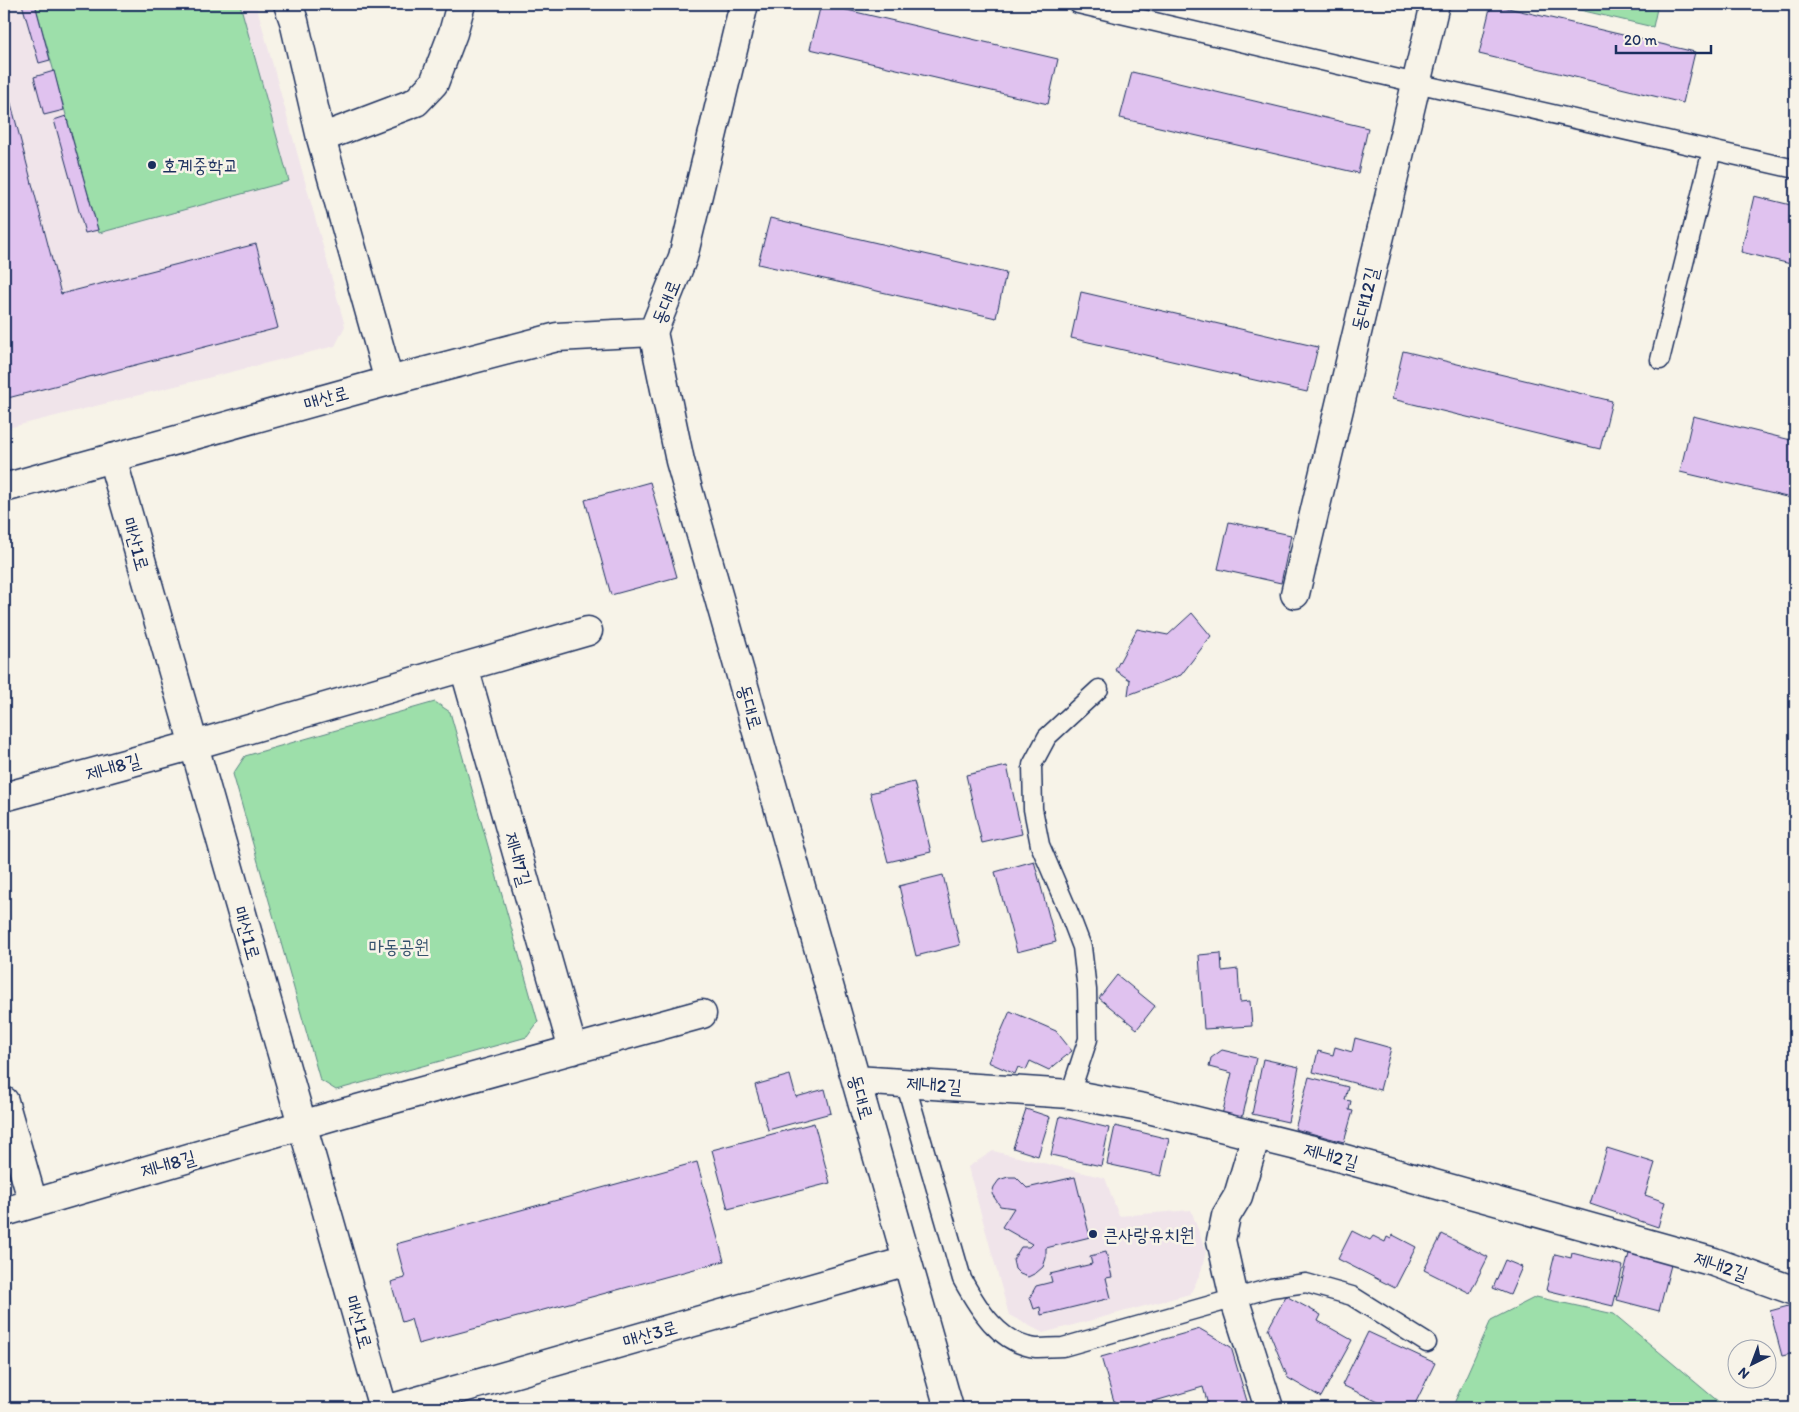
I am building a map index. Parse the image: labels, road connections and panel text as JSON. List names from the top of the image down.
{
  "streets": {
    "street": [
      "동대12길",
      "동대로",
      "매산로",
      "매산1로",
      "제내8길",
      "제내7길",
      "제내2길",
      "매산3로"
    ]
  },
  "crossings": [
    ["동대로", "매산로"],
    ["동대로", "제내2길"],
    ["동대로", "매산3로"],
    ["매산로", "매산1로"],
    ["매산1로", "제내8길"]
  ],
  "parks": ["마동공원"],
  "places": ["호계중학교", "큰사랑유치원"],
  "scale_bar": "20 m",
  "north": "bottom left"
}
